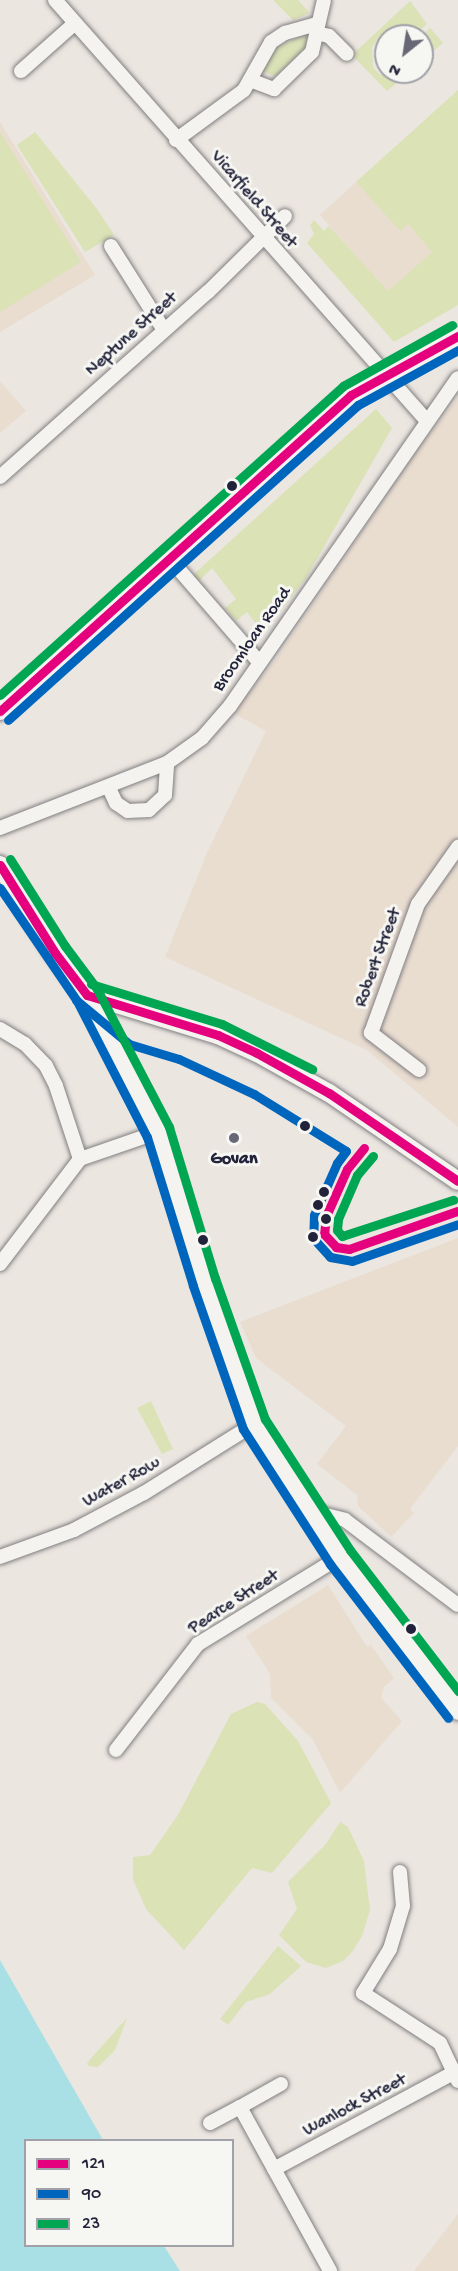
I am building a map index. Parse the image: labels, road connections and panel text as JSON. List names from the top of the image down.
{
  "streets": {
    "street": [
      "Vicarfield Street",
      "Neptune Street",
      "Broomloan Road",
      "Robert Street",
      "Water Row",
      "Pearce Street",
      "Wanlock Street"
    ]
  },
  "crossings": [
    ["Vicarfield Street", "Neptune Street"],
    ["Vicarfield Street", "Broomloan Road"]
  ],
  "places": ["Govan"],
  "lines": ["transit line 23", "transit line 121", "transit line 90"],
  "legend": ["121", "90", "23"],
  "north": "bottom left"
}
